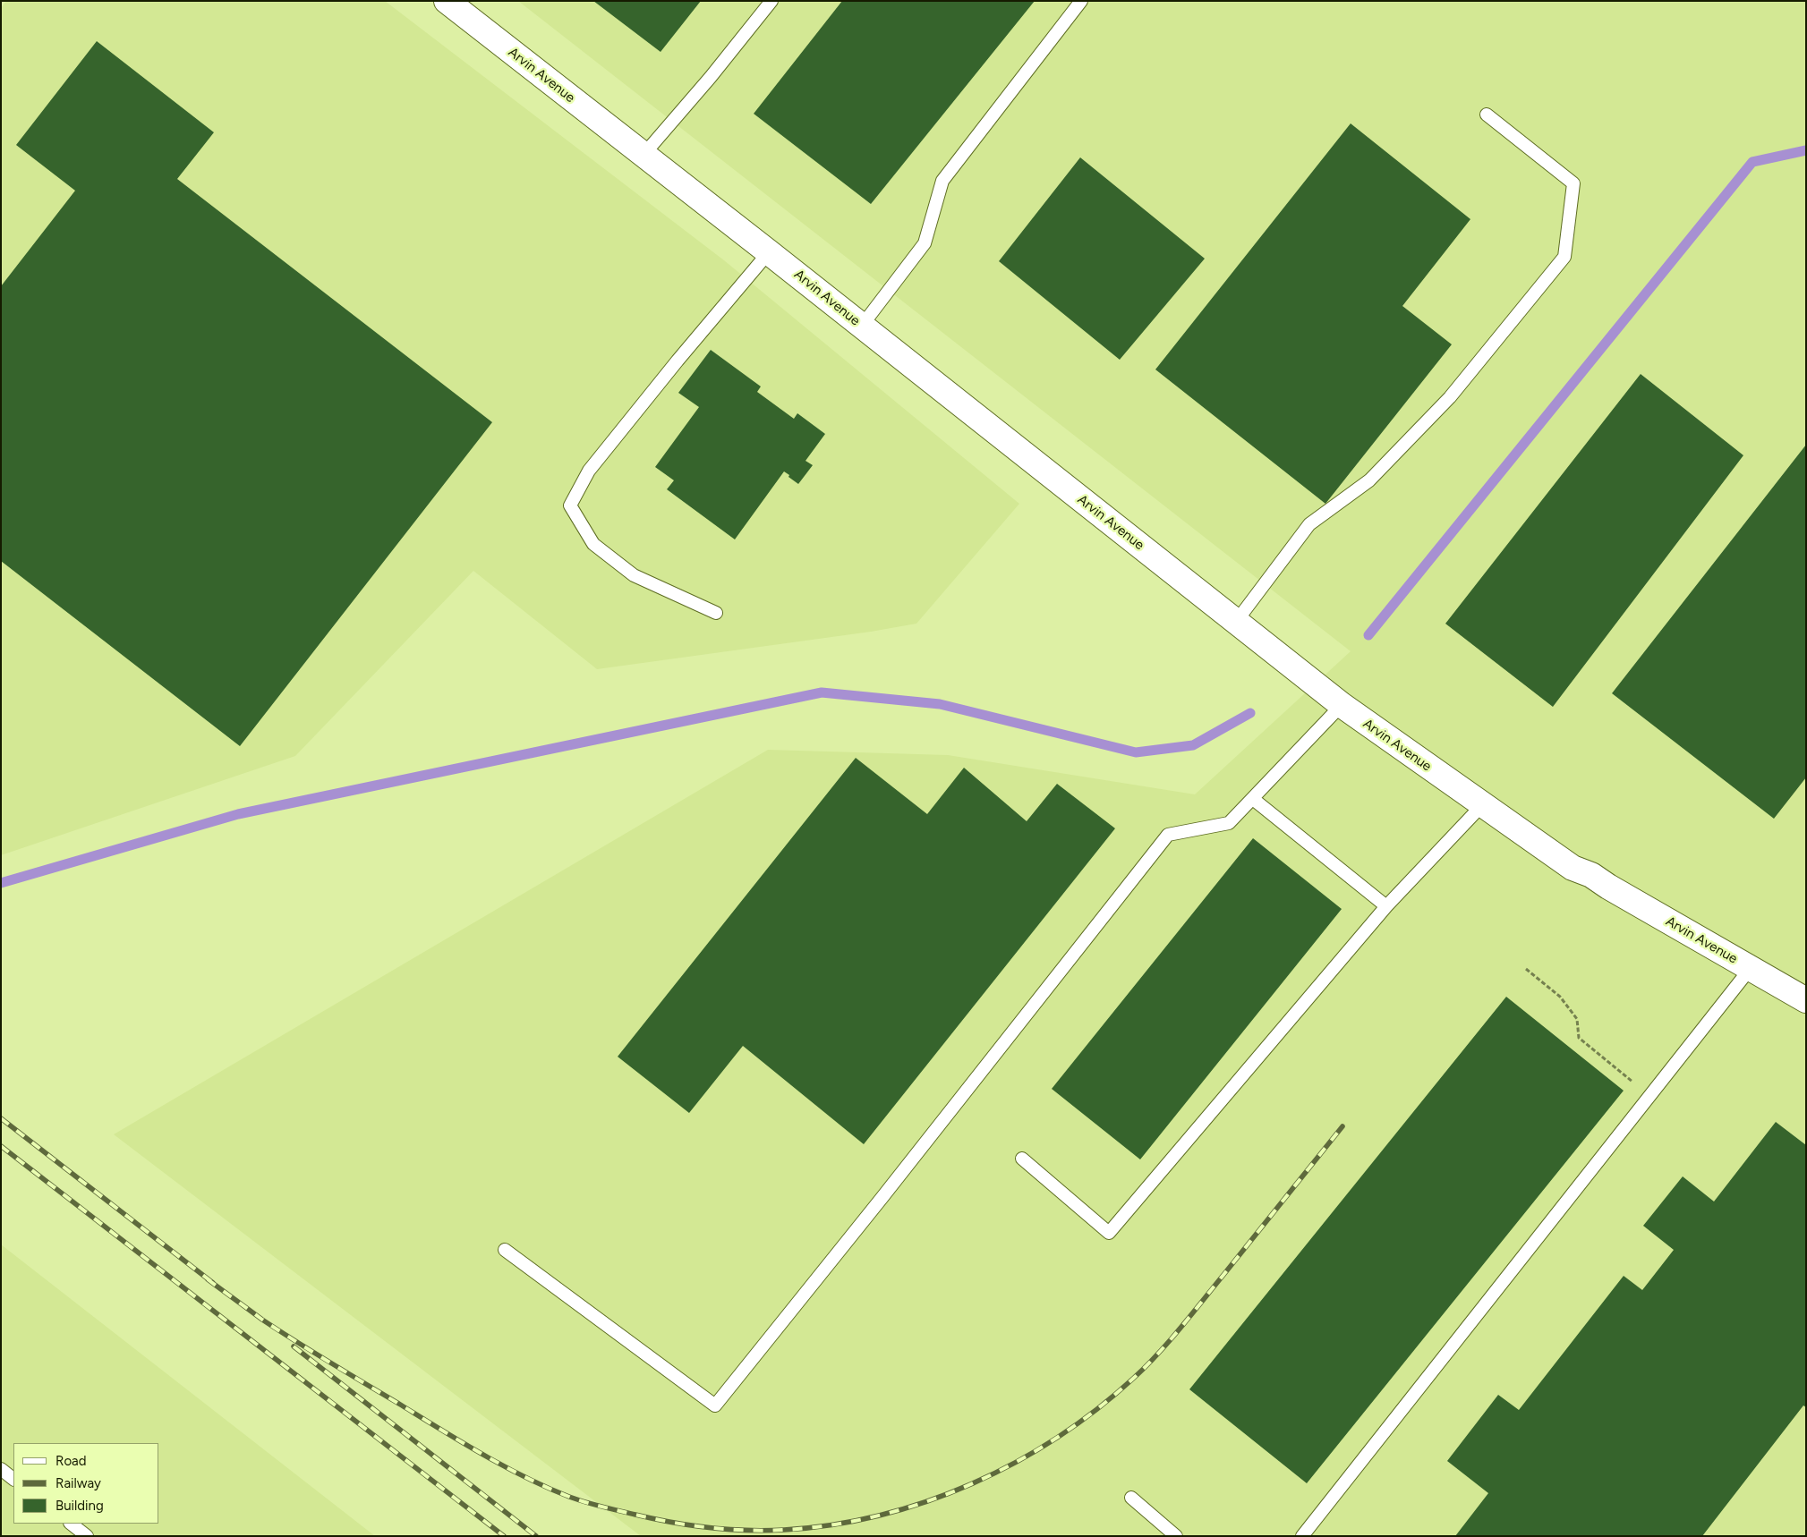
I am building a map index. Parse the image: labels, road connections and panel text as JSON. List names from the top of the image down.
{
  "streets": {
    "street": ["Arvin Avenue"]
  },
  "legend": ["Road", "Railway", "Building"]
}
